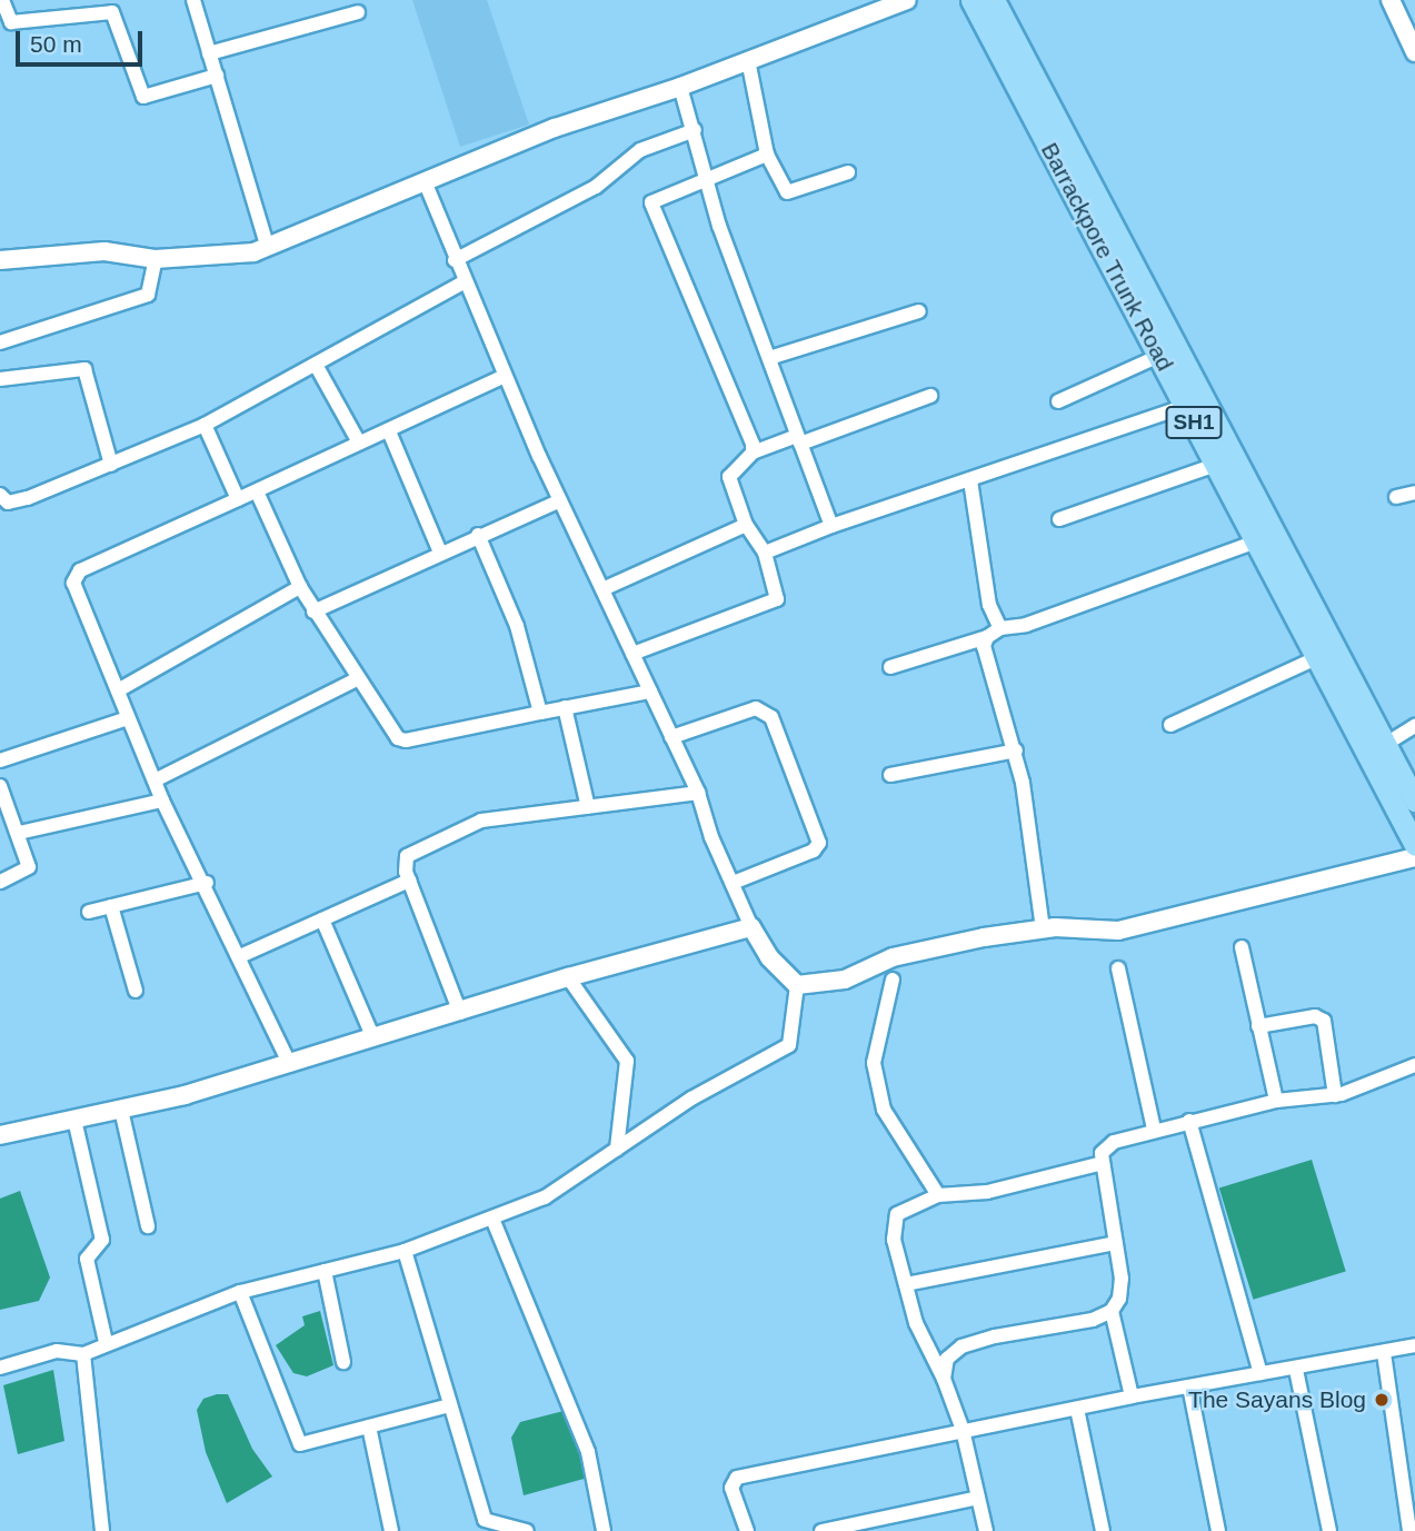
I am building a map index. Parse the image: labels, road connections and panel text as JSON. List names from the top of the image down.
{
  "streets": {
    "main road": ["Barrackpore Trunk Road", "SH1"]
  },
  "places": ["The Sayans Blog"],
  "scale_bar": "50 m"
}
